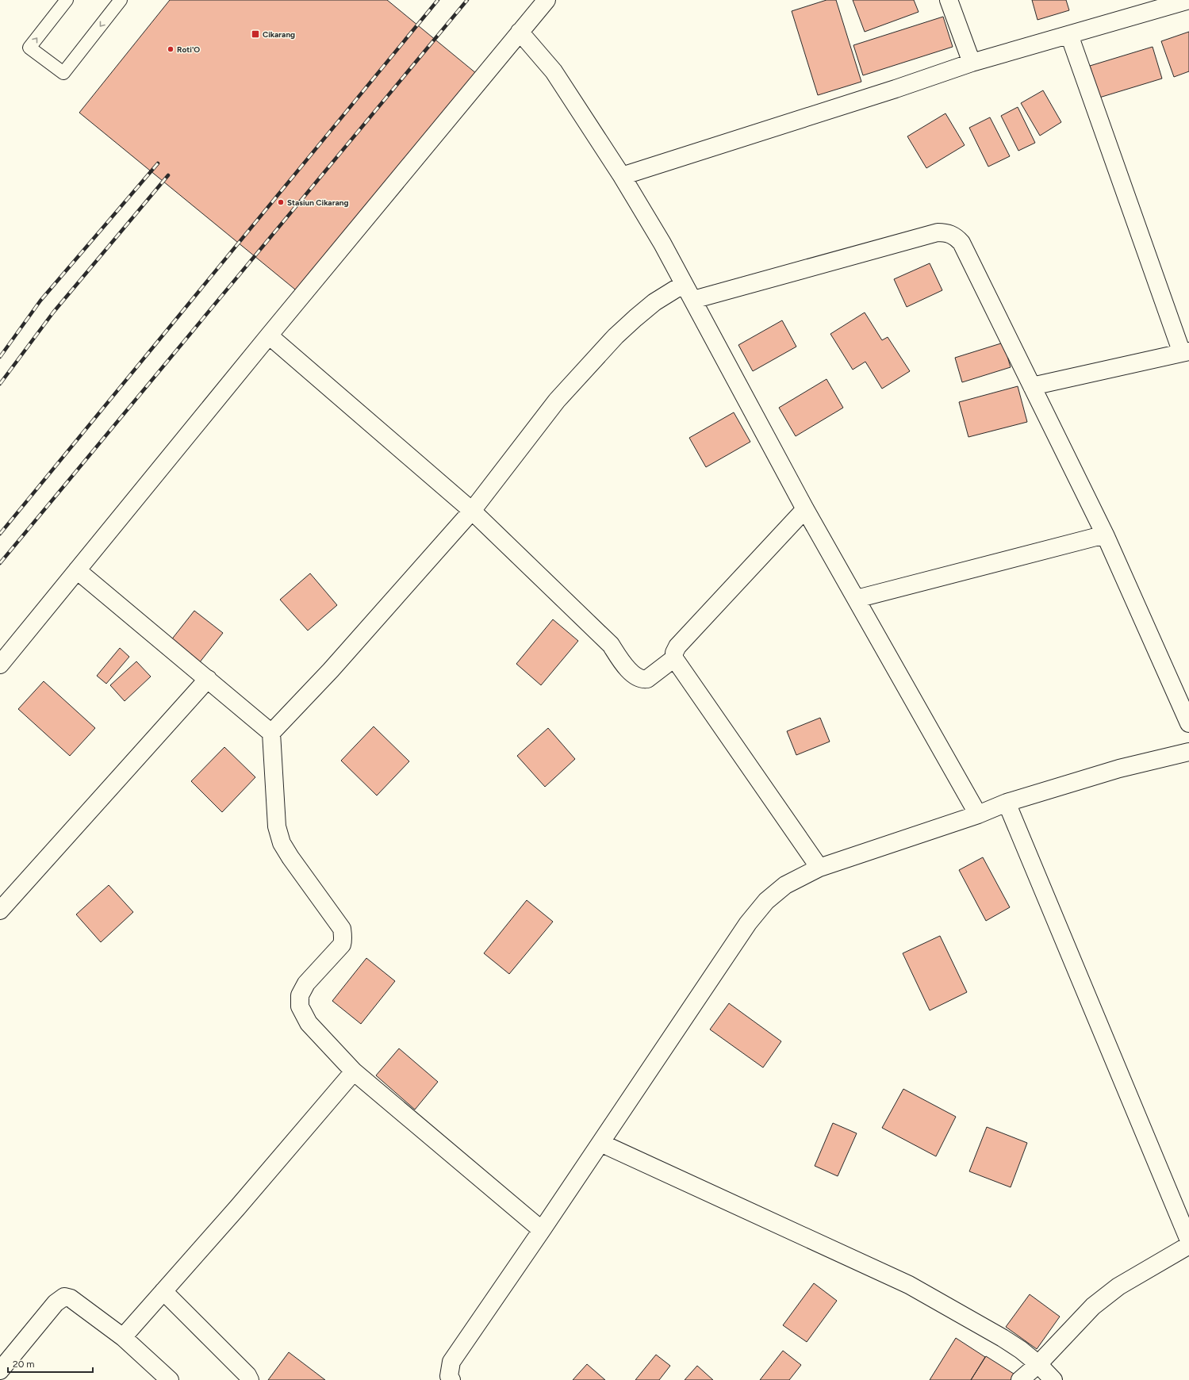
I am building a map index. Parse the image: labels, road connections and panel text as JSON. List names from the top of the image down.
{
  "places": {
    "transit": ["Cikarang"],
    "other": ["Roti'O", "Stasiun Cikarang"]
  },
  "scale_bar": "20 m"
}
